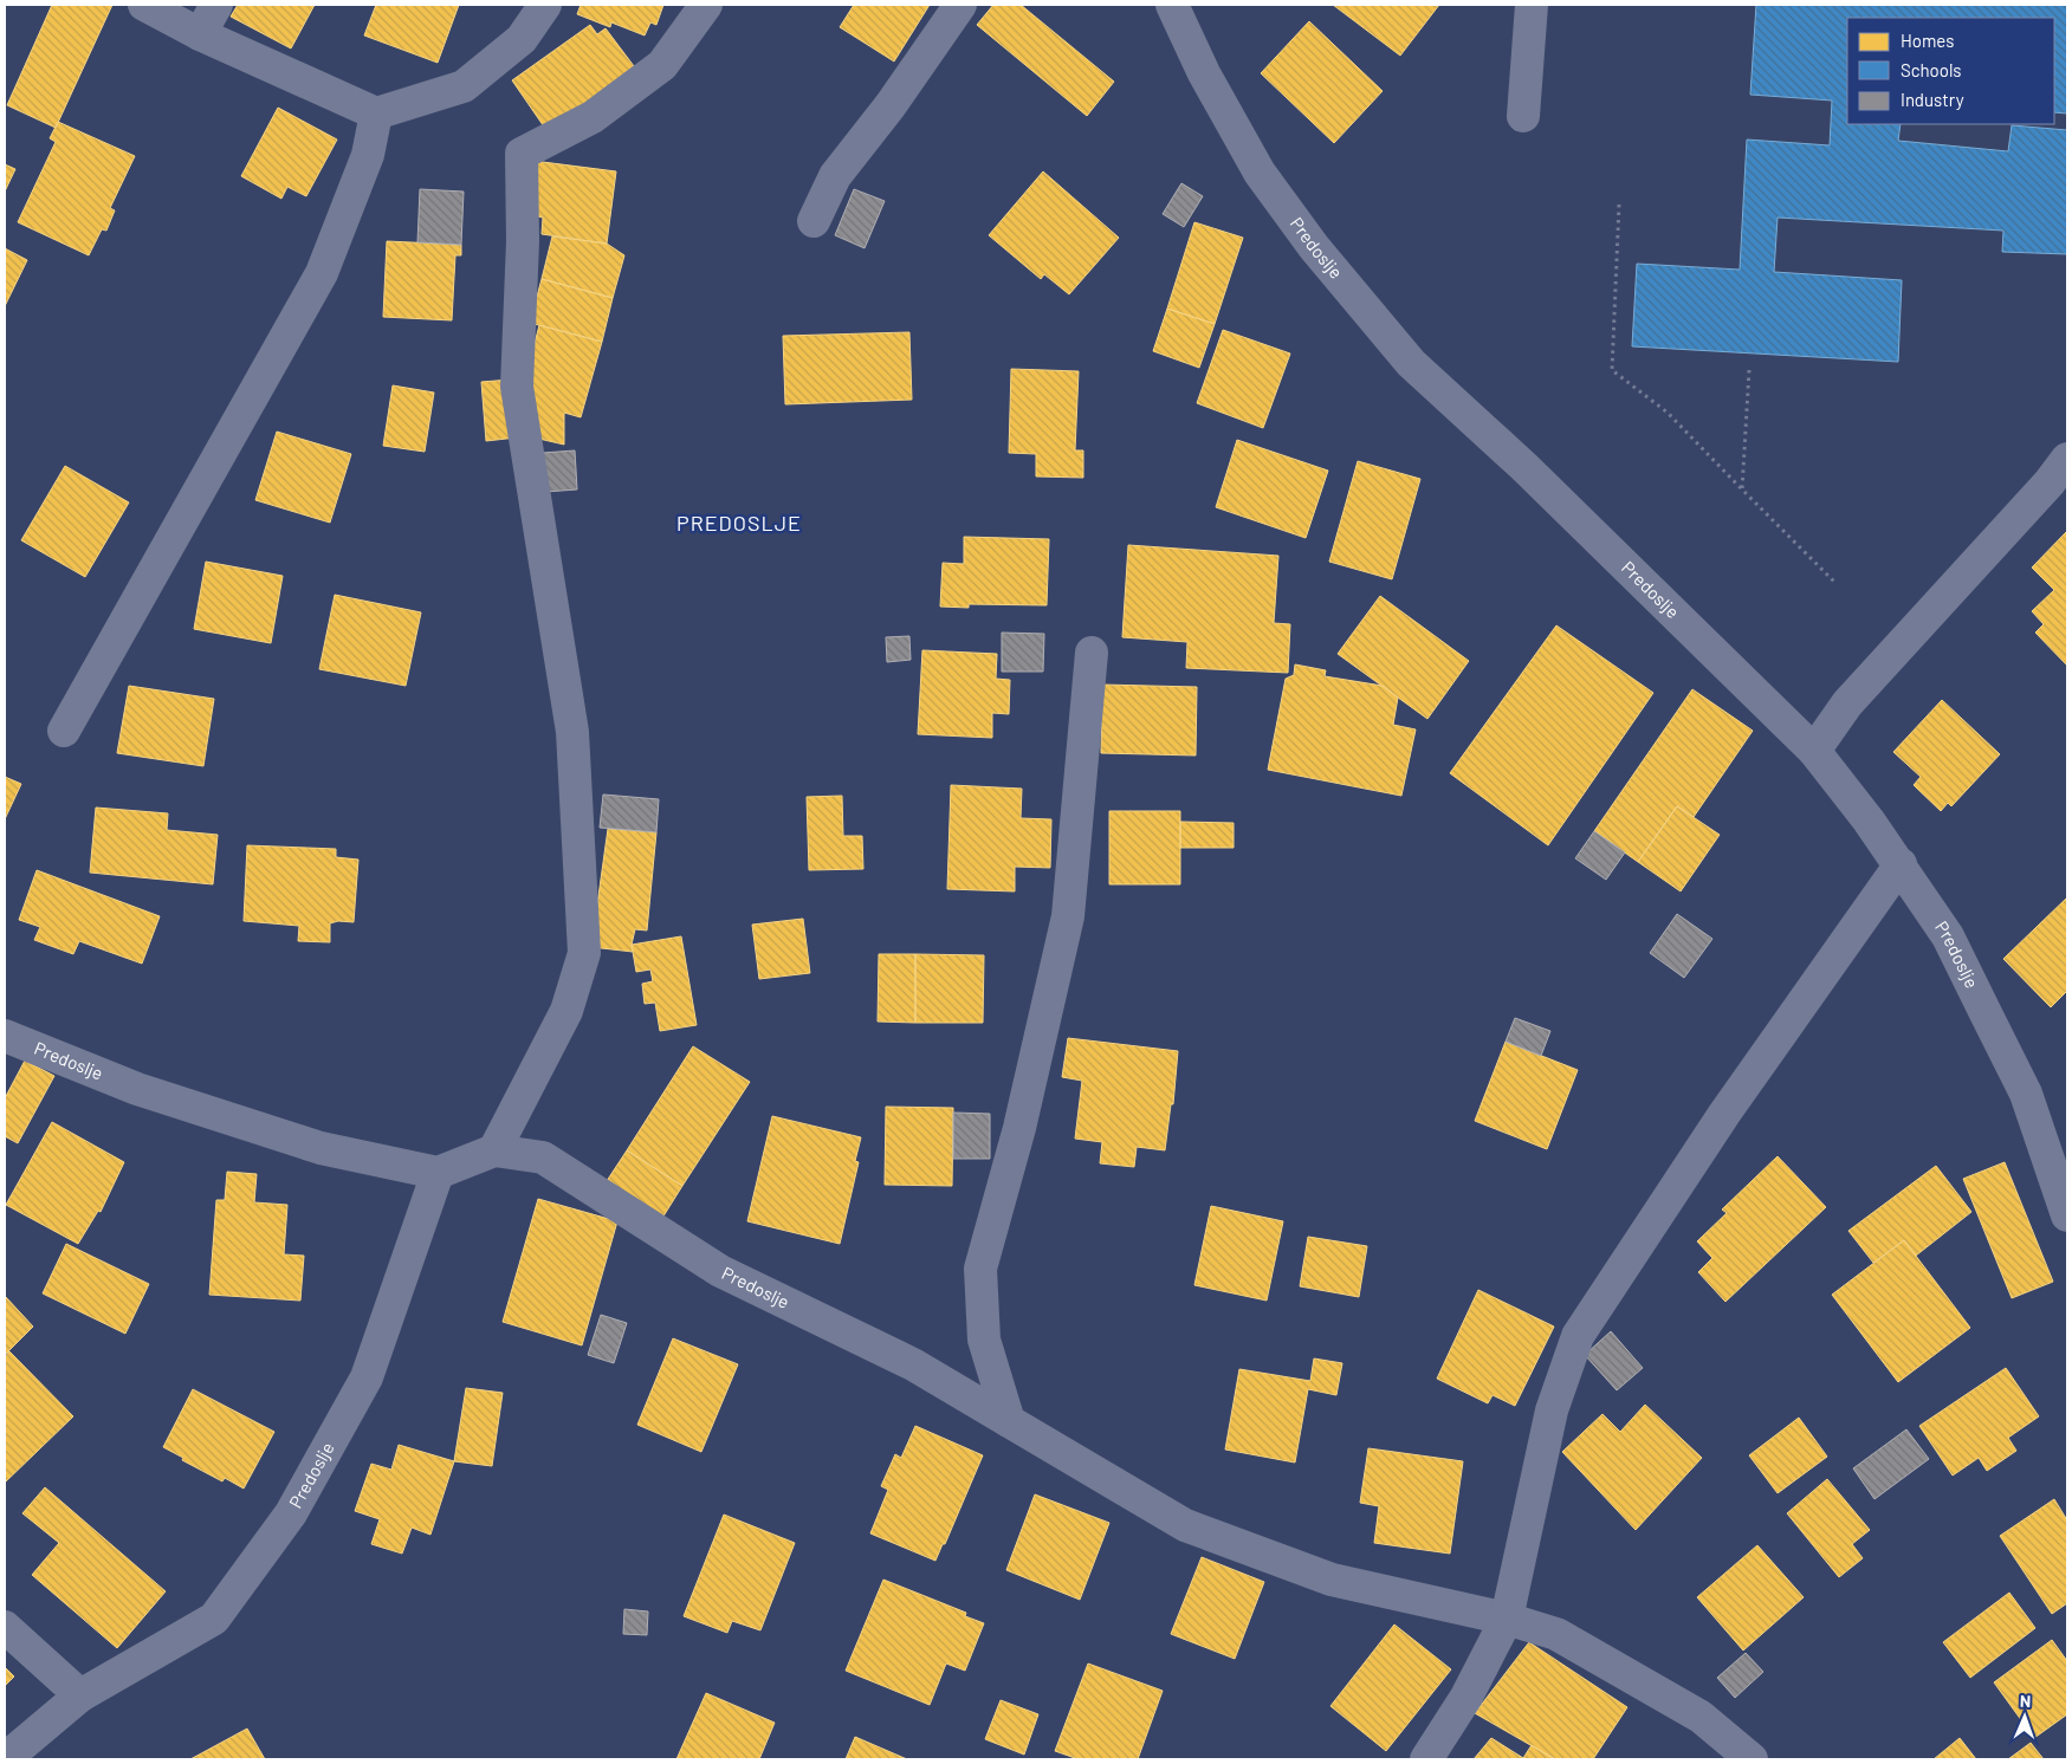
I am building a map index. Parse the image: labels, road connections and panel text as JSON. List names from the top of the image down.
{
  "streets": {
    "street": ["Predoslje"]
  },
  "districts": ["PREDOSLJE"],
  "legend": ["Homes", "Schools", "Industry"],
  "north": "top"
}
